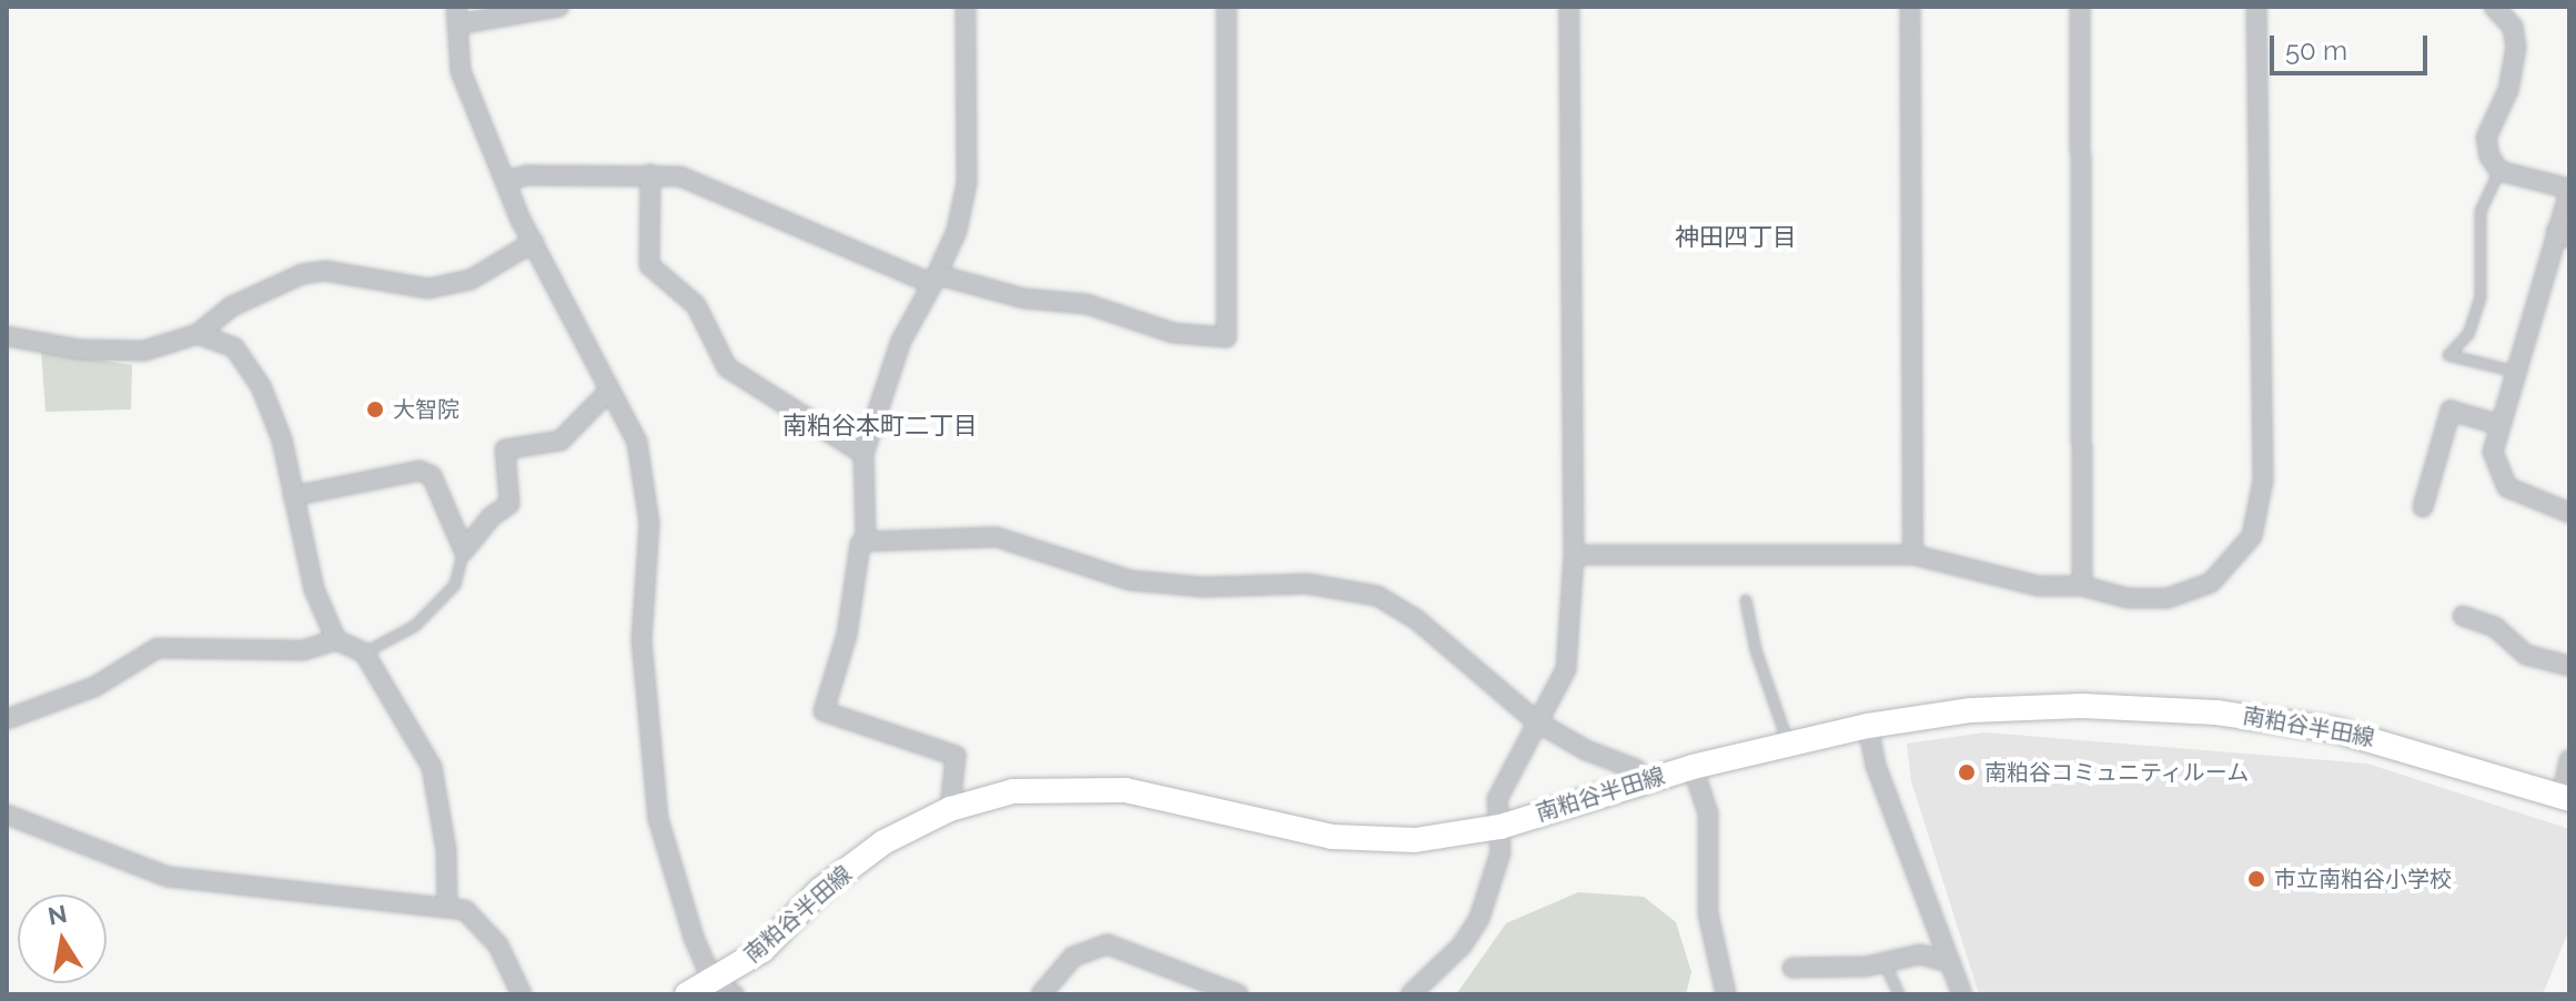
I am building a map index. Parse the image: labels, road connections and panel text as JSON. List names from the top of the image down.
{
  "streets": {
    "main road": ["南粕谷半田線"]
  },
  "districts": ["神田四丁目", "南粕谷本町二丁目"],
  "places": ["大智院", "南粕谷コミュニティルーム", "市立南粕谷小学校"],
  "scale_bar": "50 m",
  "north": "top"
}
